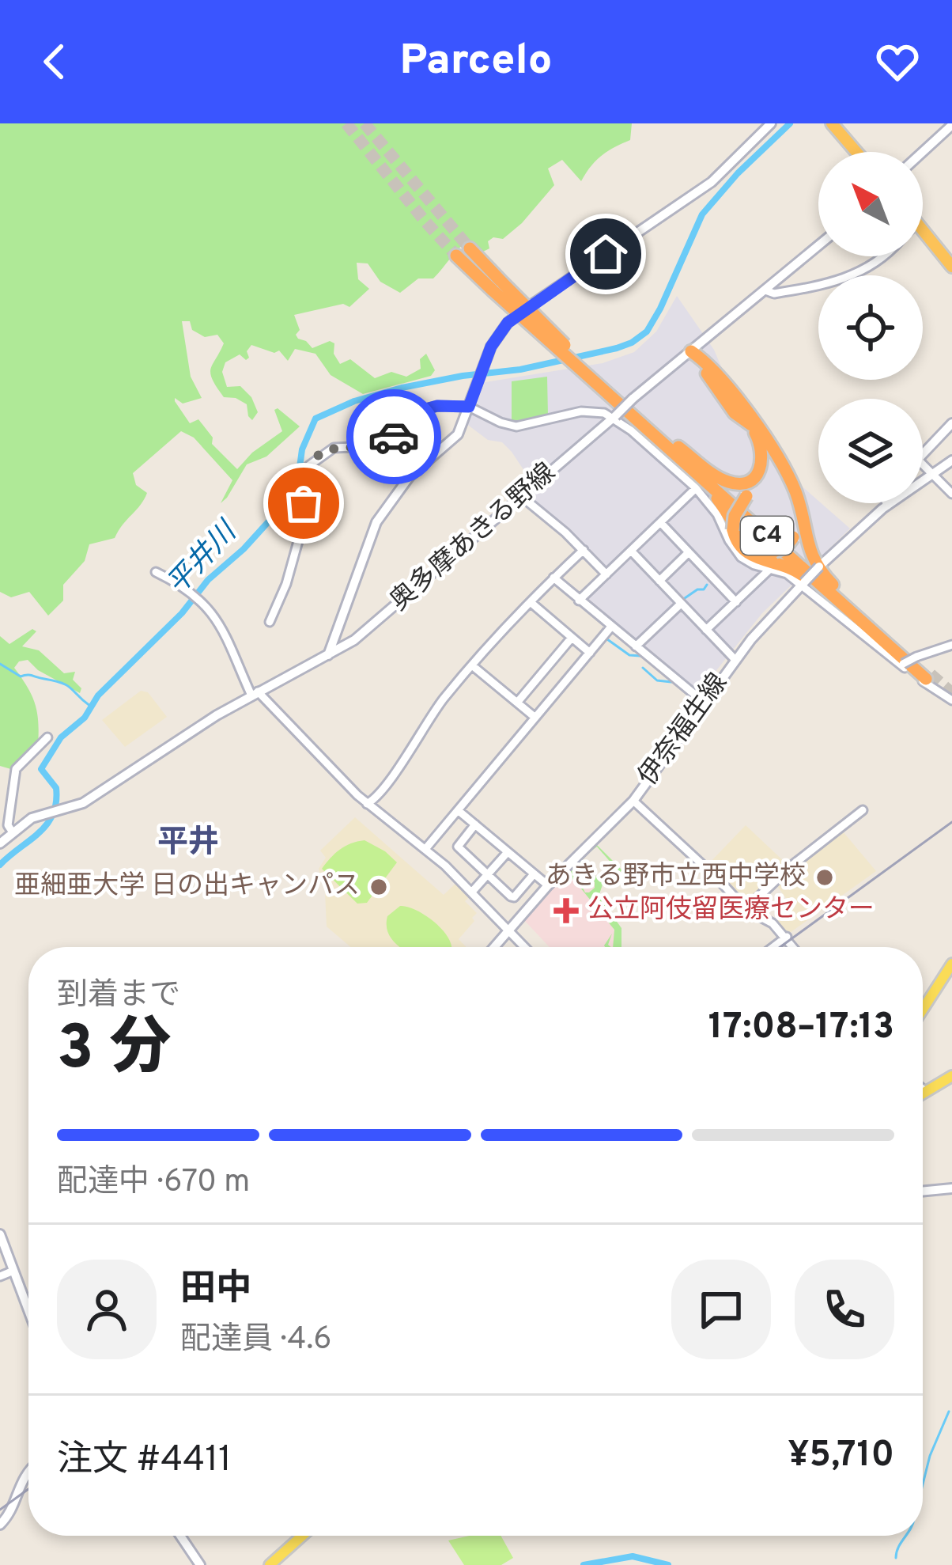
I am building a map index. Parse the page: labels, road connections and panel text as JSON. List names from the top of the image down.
{
  "streets": {
    "highway": ["C4"],
    "main road": ["奥多摩あきる野線", "伊奈福生線"]
  },
  "districts": ["平井"],
  "water": ["平井川"],
  "places": {
    "other": ["あきる野市立西中学校", "亜細亜大学 日の出キャンパス"],
    "health": ["公立阿伎留医療センター"]
  },
  "north": "top left",
  "page": {
    "header": "Parcelo",
    "heading": ["3 分", "到着まで", "17:08–17:13"],
    "panel": [
      "田中",
      "配達員 · 4.6",
      "注文 #4411",
      "¥5,710"
    ],
    "bar": "配達中 · 670 m"
  }
}
